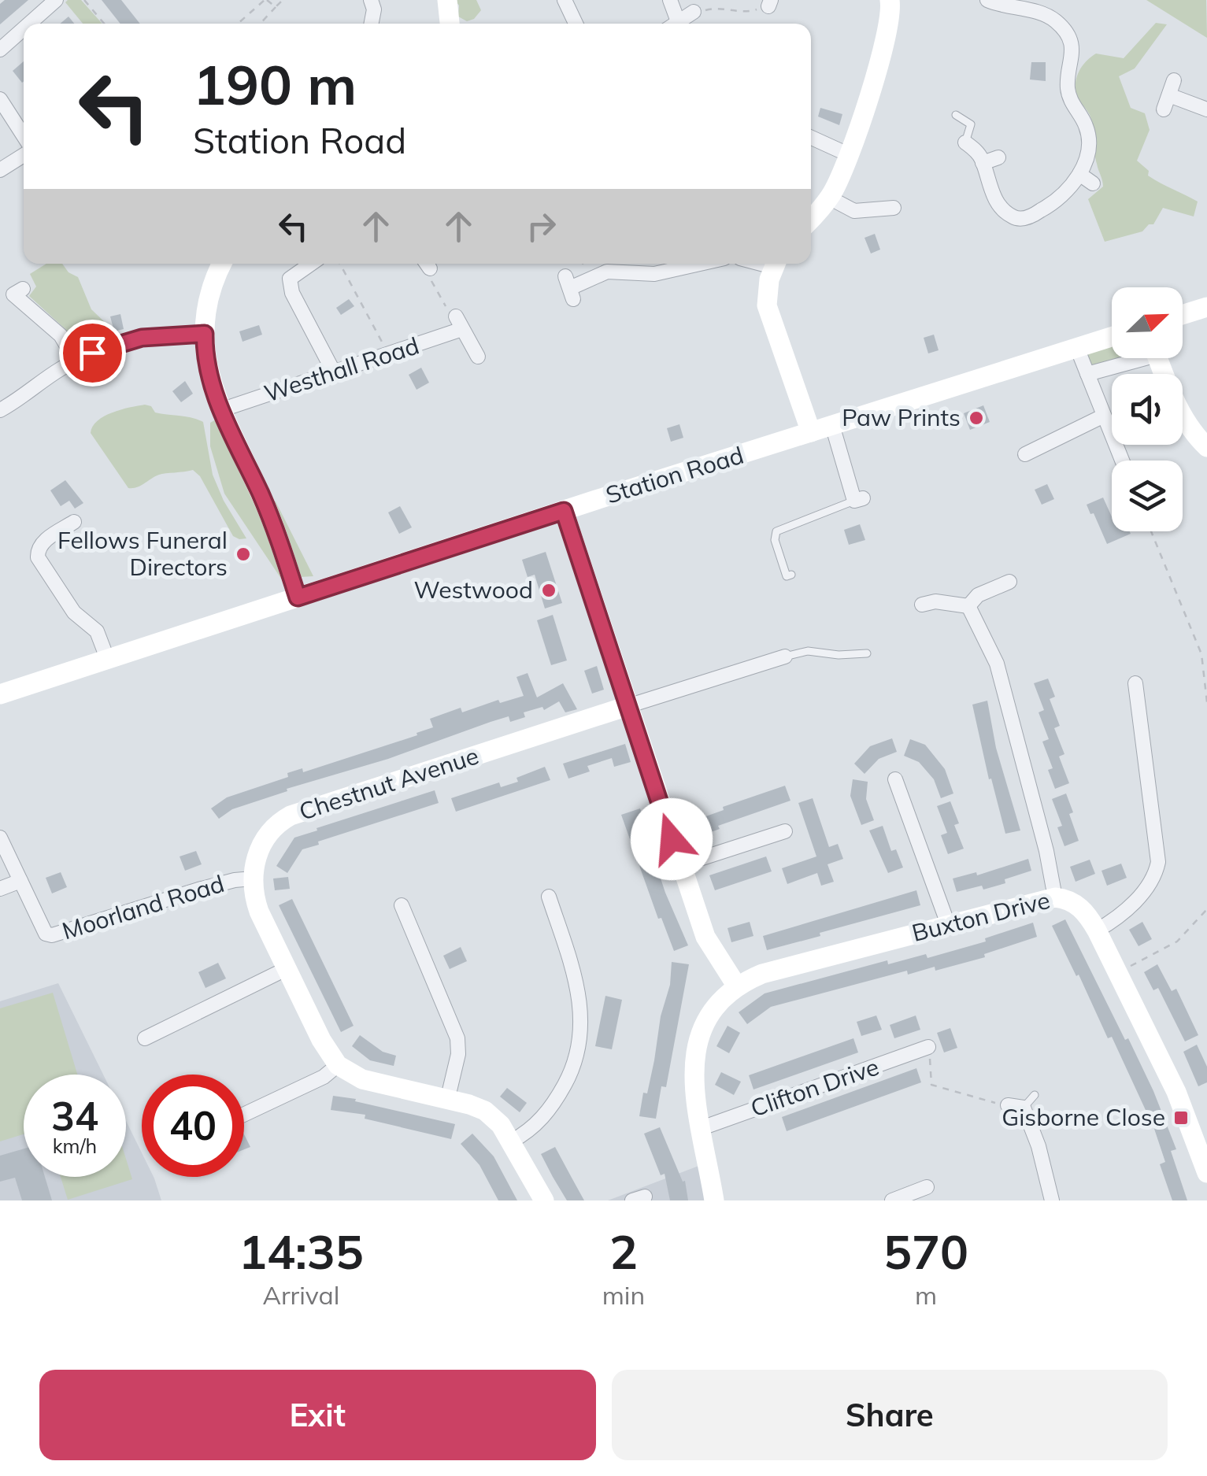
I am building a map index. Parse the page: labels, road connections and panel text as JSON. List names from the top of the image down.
{
  "streets": {
    "street": [
      "Westhall Road",
      "Station Road",
      "Chestnut Avenue",
      "Moorland Road",
      "Buxton Drive",
      "Clifton Drive"
    ]
  },
  "crossings": [
    ["Chestnut Avenue", "Moorland Road"]
  ],
  "places": {
    "other": ["Paw Prints", "Fellows Funeral Directors", "Westwood"],
    "transit": ["Gisborne Close"]
  },
  "north": "top right",
  "page": {
    "turn": ["190 m", "Station Road"],
    "speed": "34 km/h",
    "limit": "40",
    "eta": [
      "14:35",
      "Arrival",
      "2",
      "min",
      "570",
      "m"
    ],
    "buttons": ["Exit", "Share"]
  }
}
